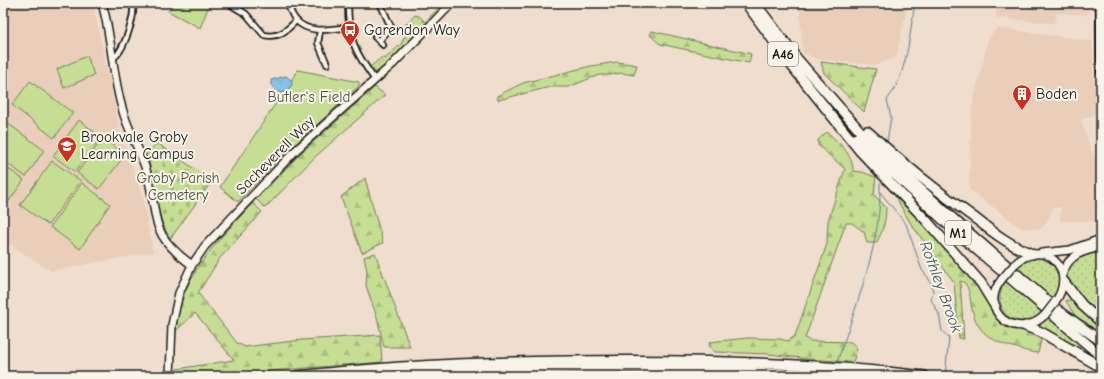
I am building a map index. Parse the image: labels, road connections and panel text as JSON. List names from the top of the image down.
{
  "streets": {
    "highway": ["A46", "M1"],
    "street": ["Sacheverell Way"]
  },
  "crossings": [
    ["A46", "M1"]
  ],
  "water": ["Rothley Brook"],
  "parks": ["Butler's Field", "Groby Parish Cemetery"],
  "places": {
    "bus stop": ["Garendon Way"],
    "building": ["Boden"],
    "school or university": ["Brookvale Groby Learning Campus"]
  }
}
